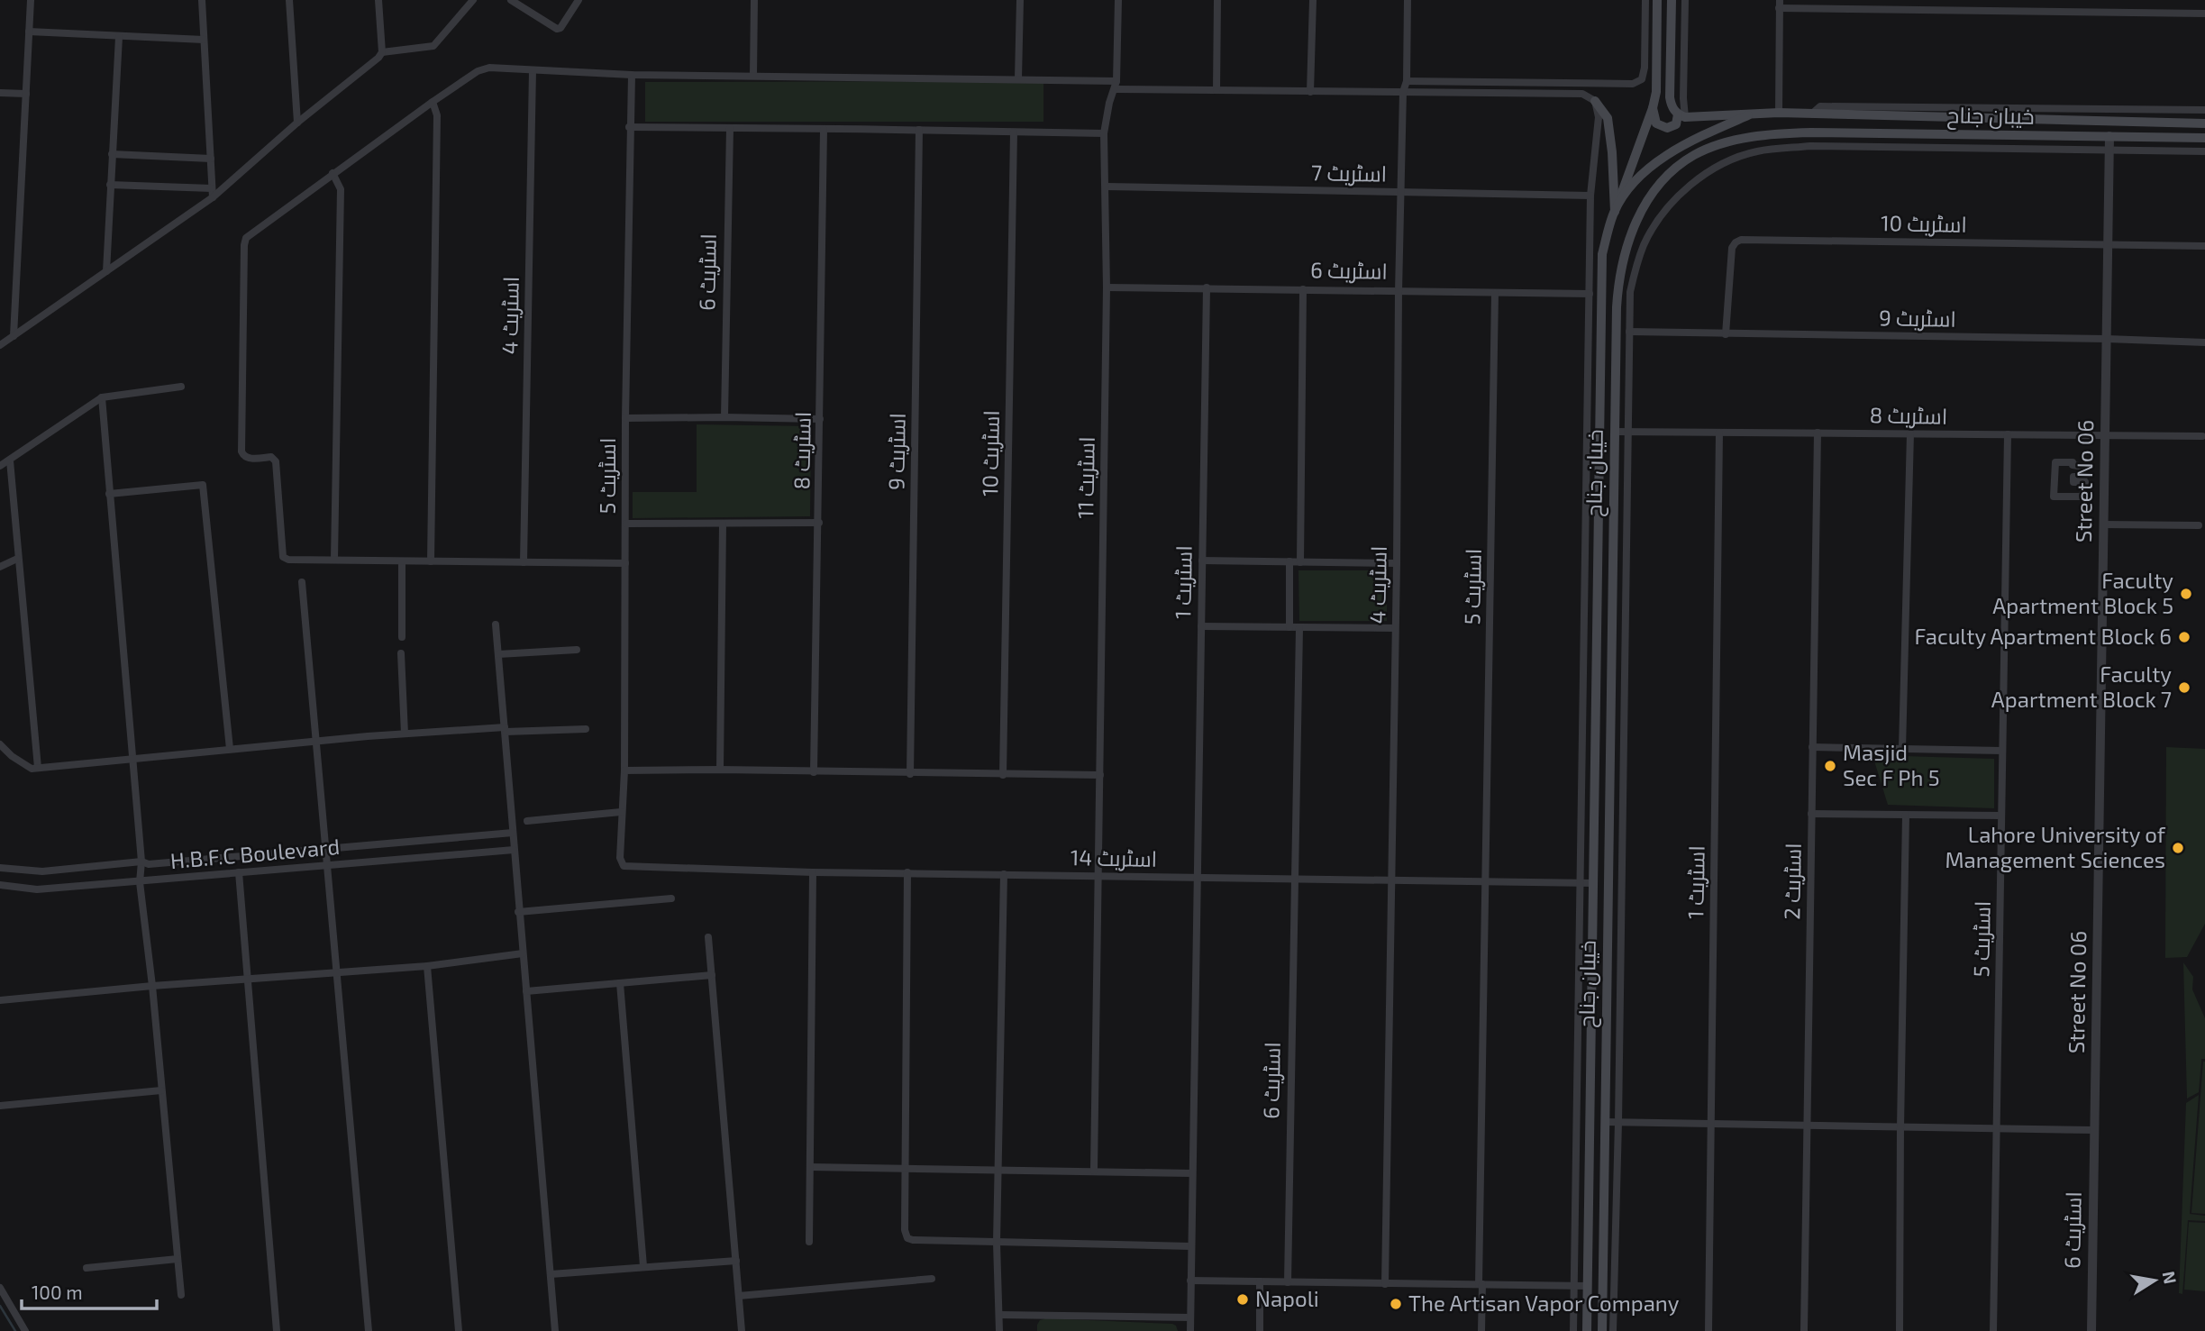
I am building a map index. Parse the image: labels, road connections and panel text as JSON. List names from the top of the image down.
{
  "streets": {
    "main road": ["خیبان جناح"],
    "street": [
      "اسٹریٹ 7",
      "اسٹریٹ 10",
      "اسٹریٹ 6",
      "اسٹریٹ 4",
      "اسٹریٹ 9",
      "اسٹریٹ 8",
      "اسٹریٹ 5",
      "اسٹریٹ 11",
      "Street No 06",
      "اسٹریٹ 1",
      "H.B.F.C Boulevard",
      "اسٹریٹ 14",
      "اسٹریٹ 2"
    ]
  },
  "crossings": [
    ["خیبان جناح", "اسٹریٹ 8"],
    ["خیبان جناح", "Street No 06"],
    ["خیبان جناح", "اسٹریٹ 14"],
    ["اسٹریٹ 7", "اسٹریٹ 4"],
    ["اسٹریٹ 7", "اسٹریٹ 11"],
    ["اسٹریٹ 10", "اسٹریٹ 9"],
    ["اسٹریٹ 10", "Street No 06"],
    ["اسٹریٹ 6", "اسٹریٹ 4"],
    ["اسٹریٹ 6", "اسٹریٹ 5"],
    ["اسٹریٹ 6", "اسٹریٹ 11"],
    ["اسٹریٹ 6", "Street No 06"],
    ["اسٹریٹ 6", "اسٹریٹ 1"],
    ["اسٹریٹ 6", "اسٹریٹ 14"],
    ["اسٹریٹ 4", "اسٹریٹ 14"],
    ["اسٹریٹ 9", "Street No 06"],
    ["اسٹریٹ 8", "اسٹریٹ 5"],
    ["اسٹریٹ 8", "Street No 06"],
    ["اسٹریٹ 8", "اسٹریٹ 1"],
    ["اسٹریٹ 8", "اسٹریٹ 2"],
    ["اسٹریٹ 5", "اسٹریٹ 14"],
    ["اسٹریٹ 11", "اسٹریٹ 14"],
    ["اسٹریٹ 1", "اسٹریٹ 14"]
  ],
  "places": [
    "Faculty Apartment Block 5",
    "Faculty Apartment Block 6",
    "Faculty Apartment Block 7",
    "Masjid Sec F Ph 5",
    "Lahore University of Management Sciences",
    "Napoli",
    "The Artisan Vapor Company"
  ],
  "scale_bar": "100 m",
  "north": "right"
}
